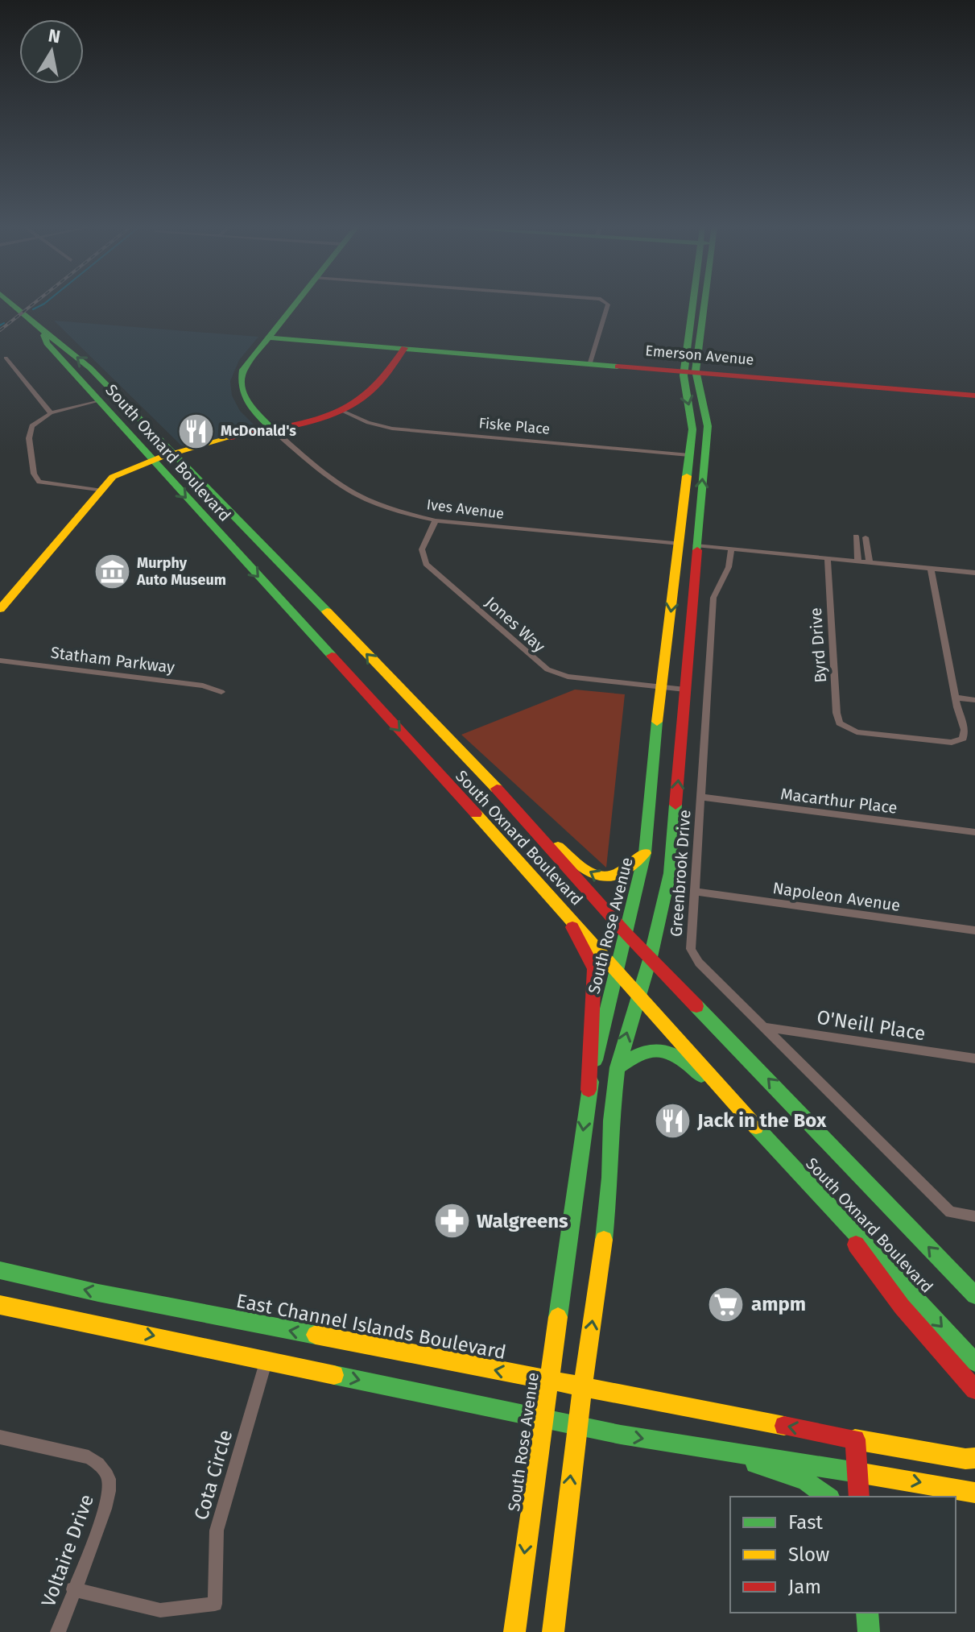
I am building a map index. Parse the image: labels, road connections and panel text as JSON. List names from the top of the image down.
{
  "streets": {
    "main road": [
      "Emerson Avenue",
      "South Oxnard Boulevard",
      "South Rose Avenue",
      "East Channel Islands Boulevard"
    ],
    "street": [
      "Fiske Place",
      "Ives Avenue",
      "Jones Way",
      "Byrd Drive",
      "Statham Parkway",
      "Macarthur Place",
      "Greenbrook Drive",
      "Napoleon Avenue",
      "O'Neill Place",
      "Cota Circle",
      "Voltaire Drive"
    ]
  },
  "crossings": [
    ["Emerson Avenue", "South Rose Avenue"],
    ["Fiske Place", "South Rose Avenue"],
    ["South Oxnard Boulevard", "South Rose Avenue"],
    ["Ives Avenue", "Jones Way"],
    ["Ives Avenue", "South Rose Avenue"],
    ["Jones Way", "South Rose Avenue"],
    ["Macarthur Place", "Greenbrook Drive"],
    ["Greenbrook Drive", "Napoleon Avenue"],
    ["Greenbrook Drive", "O'Neill Place"],
    ["South Rose Avenue", "East Channel Islands Boulevard"],
    ["Cota Circle", "Voltaire Drive"]
  ],
  "places": {
    "restaurant": ["McDonald's", "Jack in the Box"],
    "museum": ["Murphy Auto Museum"],
    "pharmacy": ["Walgreens"],
    "supermarket": ["ampm"]
  },
  "legend": ["Fast", "Slow", "Jam"],
  "north": "top"
}
